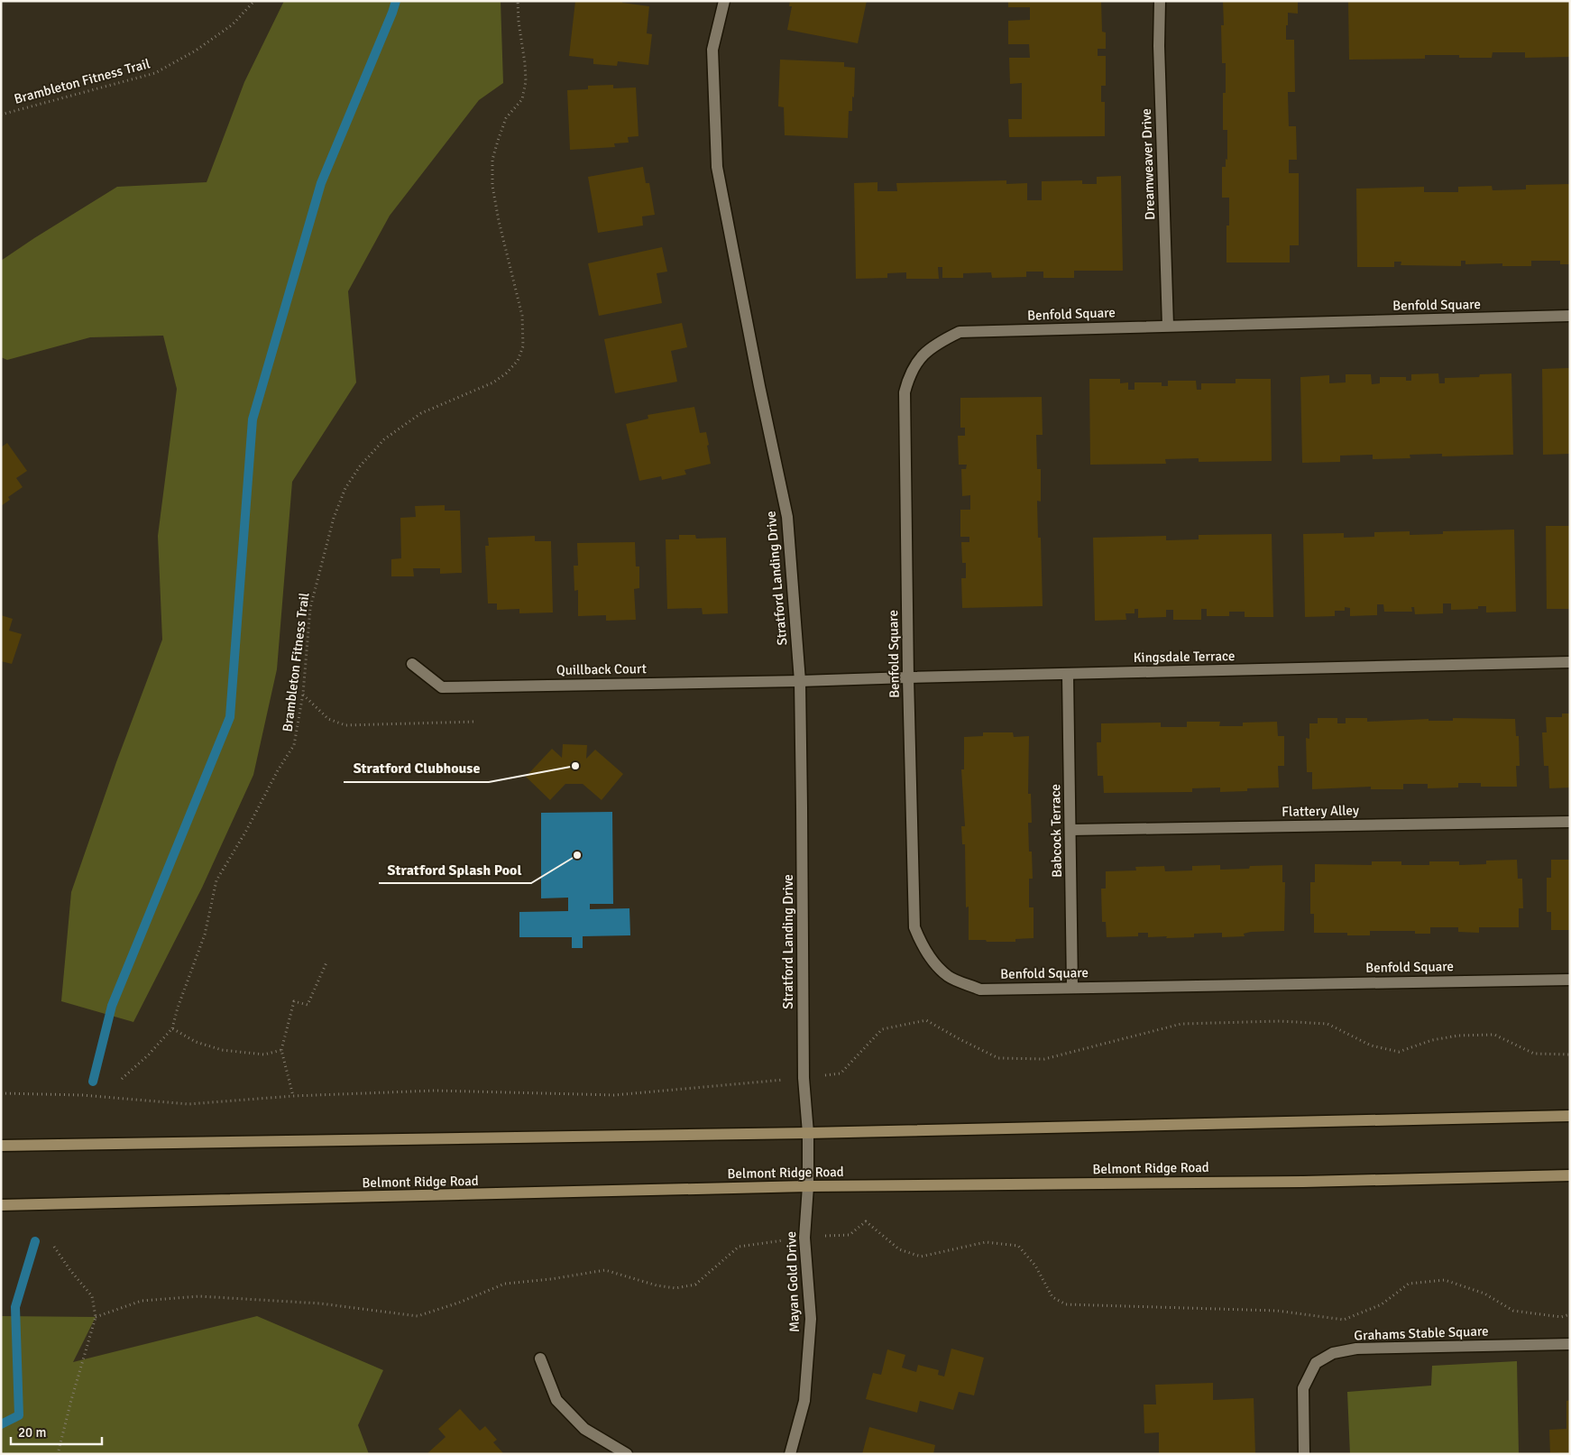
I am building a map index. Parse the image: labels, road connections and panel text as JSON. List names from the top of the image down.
{
  "streets": {
    "main road": ["Belmont Ridge Road"],
    "street": [
      "Dreamweaver Drive",
      "Benfold Square",
      "Stratford Landing Drive",
      "Kingsdale Terrace",
      "Quillback Court",
      "Flattery Alley",
      "Babcock Terrace",
      "Mayan Gold Drive",
      "Grahams Stable Square"
    ],
    "path": ["Brambleton Fitness Trail"]
  },
  "crossings": [
    ["Dreamweaver Drive", "Benfold Square"],
    ["Benfold Square", "Kingsdale Terrace"],
    ["Benfold Square", "Babcock Terrace"],
    ["Stratford Landing Drive", "Kingsdale Terrace"],
    ["Stratford Landing Drive", "Quillback Court"],
    ["Stratford Landing Drive", "Mayan Gold Drive"],
    ["Kingsdale Terrace", "Quillback Court"],
    ["Kingsdale Terrace", "Babcock Terrace"],
    ["Flattery Alley", "Babcock Terrace"],
    ["Belmont Ridge Road", "Mayan Gold Drive"]
  ],
  "places": ["Stratford Clubhouse", "Stratford Splash Pool"],
  "scale_bar": "20 m"
}
